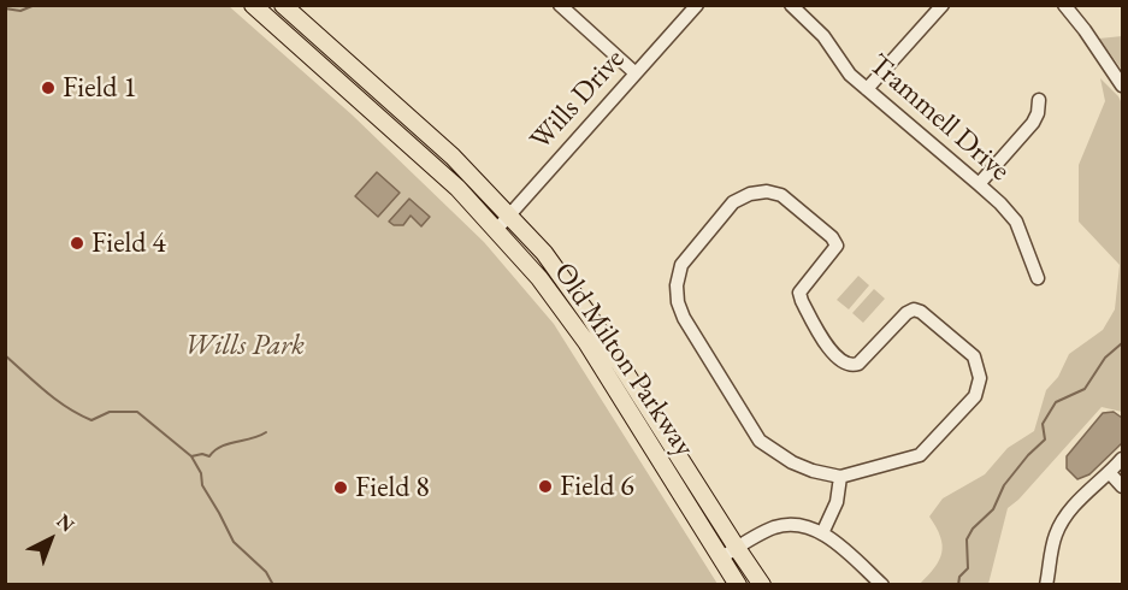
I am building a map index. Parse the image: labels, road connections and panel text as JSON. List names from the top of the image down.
{
  "streets": {
    "main road": ["Old Milton Parkway"],
    "street": ["Wills Drive", "Trammell Drive"]
  },
  "crossings": [
    ["Wills Drive", "Old Milton Parkway"]
  ],
  "parks": ["Wills Park"],
  "places": [
    "Field 1",
    "Field 4",
    "Field 6",
    "Field 8"
  ],
  "north": "top right"
}
